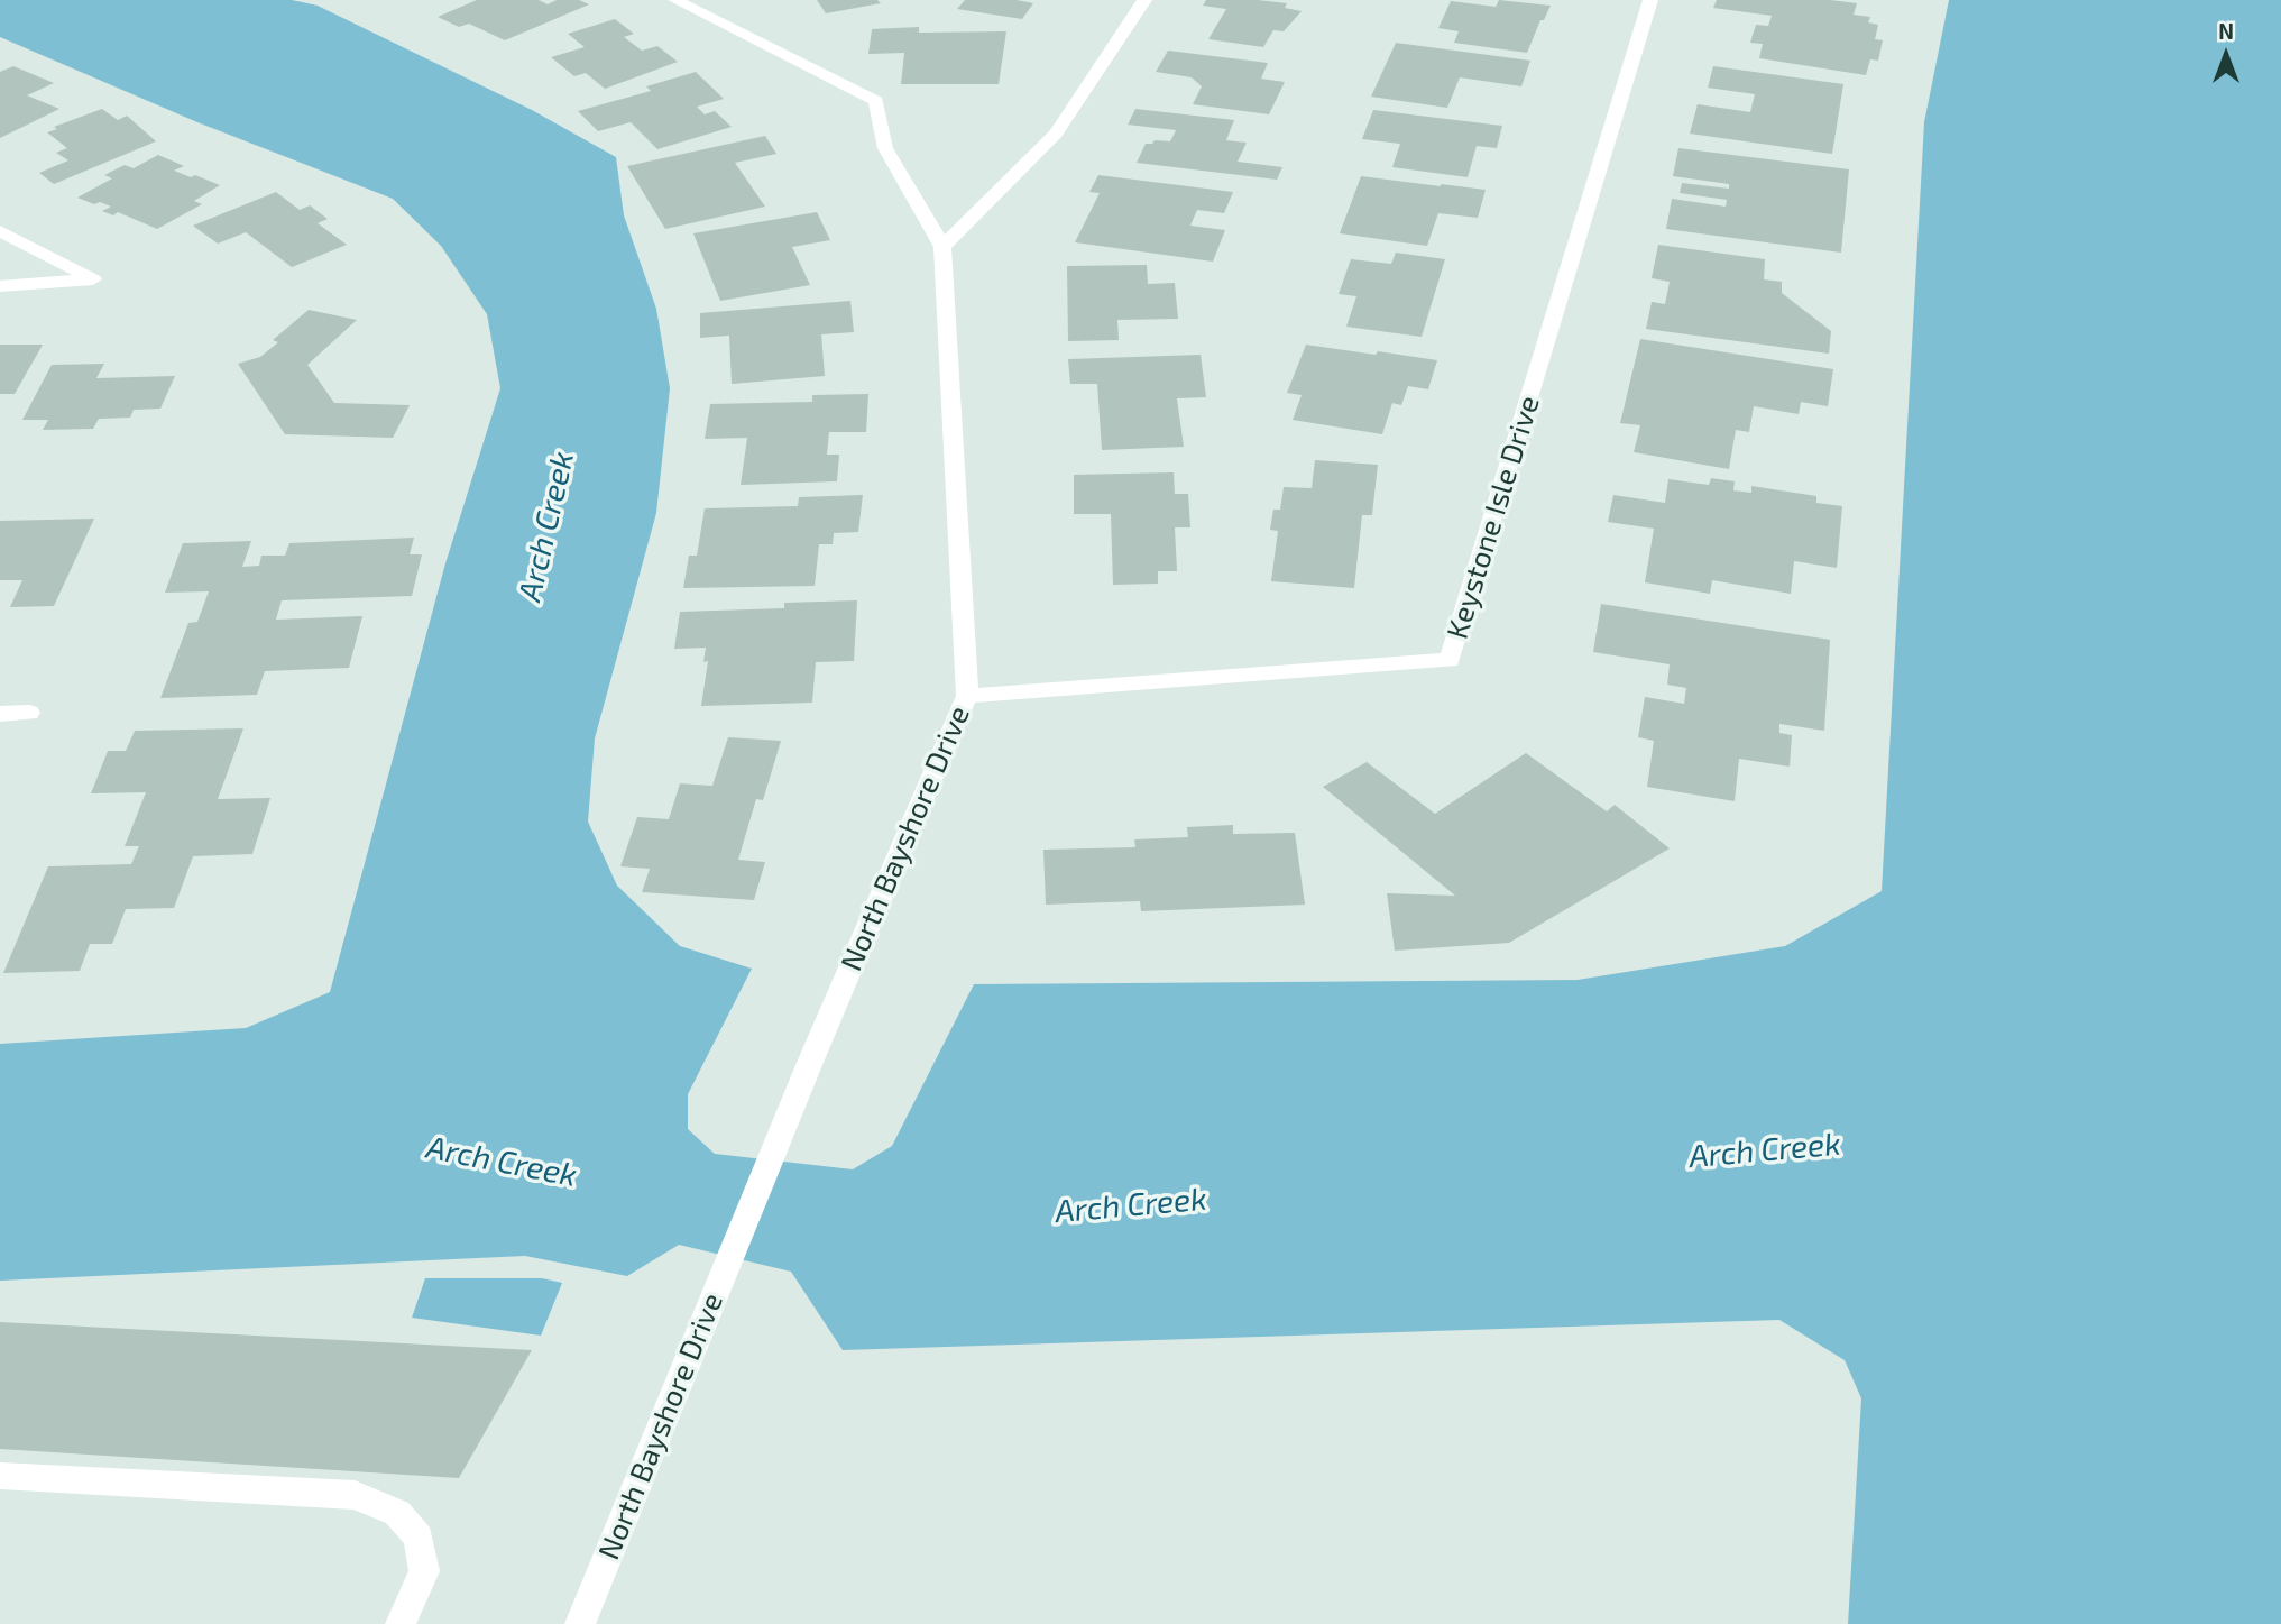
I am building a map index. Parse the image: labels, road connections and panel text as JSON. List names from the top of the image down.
{
  "streets": {
    "street": ["Keystone Isle Drive", "North Bayshore Drive"]
  },
  "crossings": [
    ["Keystone Isle Drive", "North Bayshore Drive"]
  ],
  "water": ["Arch Creek"],
  "north": "top"
}
